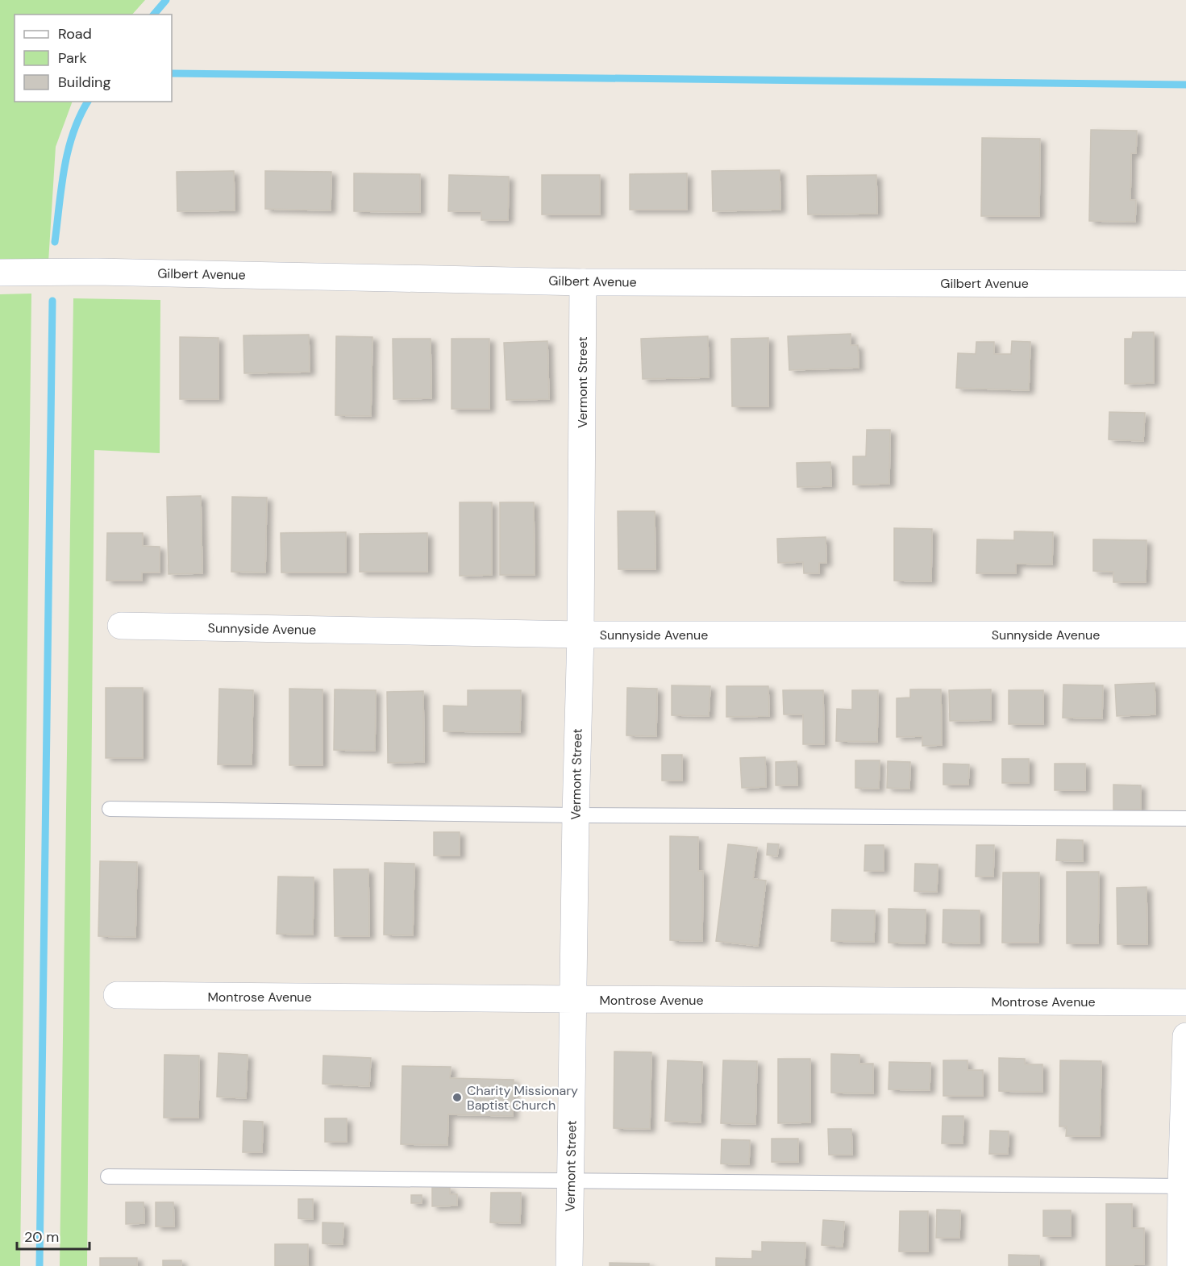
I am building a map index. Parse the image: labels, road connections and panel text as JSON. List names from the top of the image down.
{
  "streets": {
    "street": [
      "Gilbert Avenue",
      "Vermont Street",
      "Sunnyside Avenue",
      "Montrose Avenue"
    ]
  },
  "crossings": [
    ["Gilbert Avenue", "Vermont Street"],
    ["Vermont Street", "Sunnyside Avenue"],
    ["Vermont Street", "Montrose Avenue"]
  ],
  "places": ["Charity Missionary Baptist Church"],
  "legend": ["Road", "Park", "Building"],
  "scale_bar": "20 m"
}
